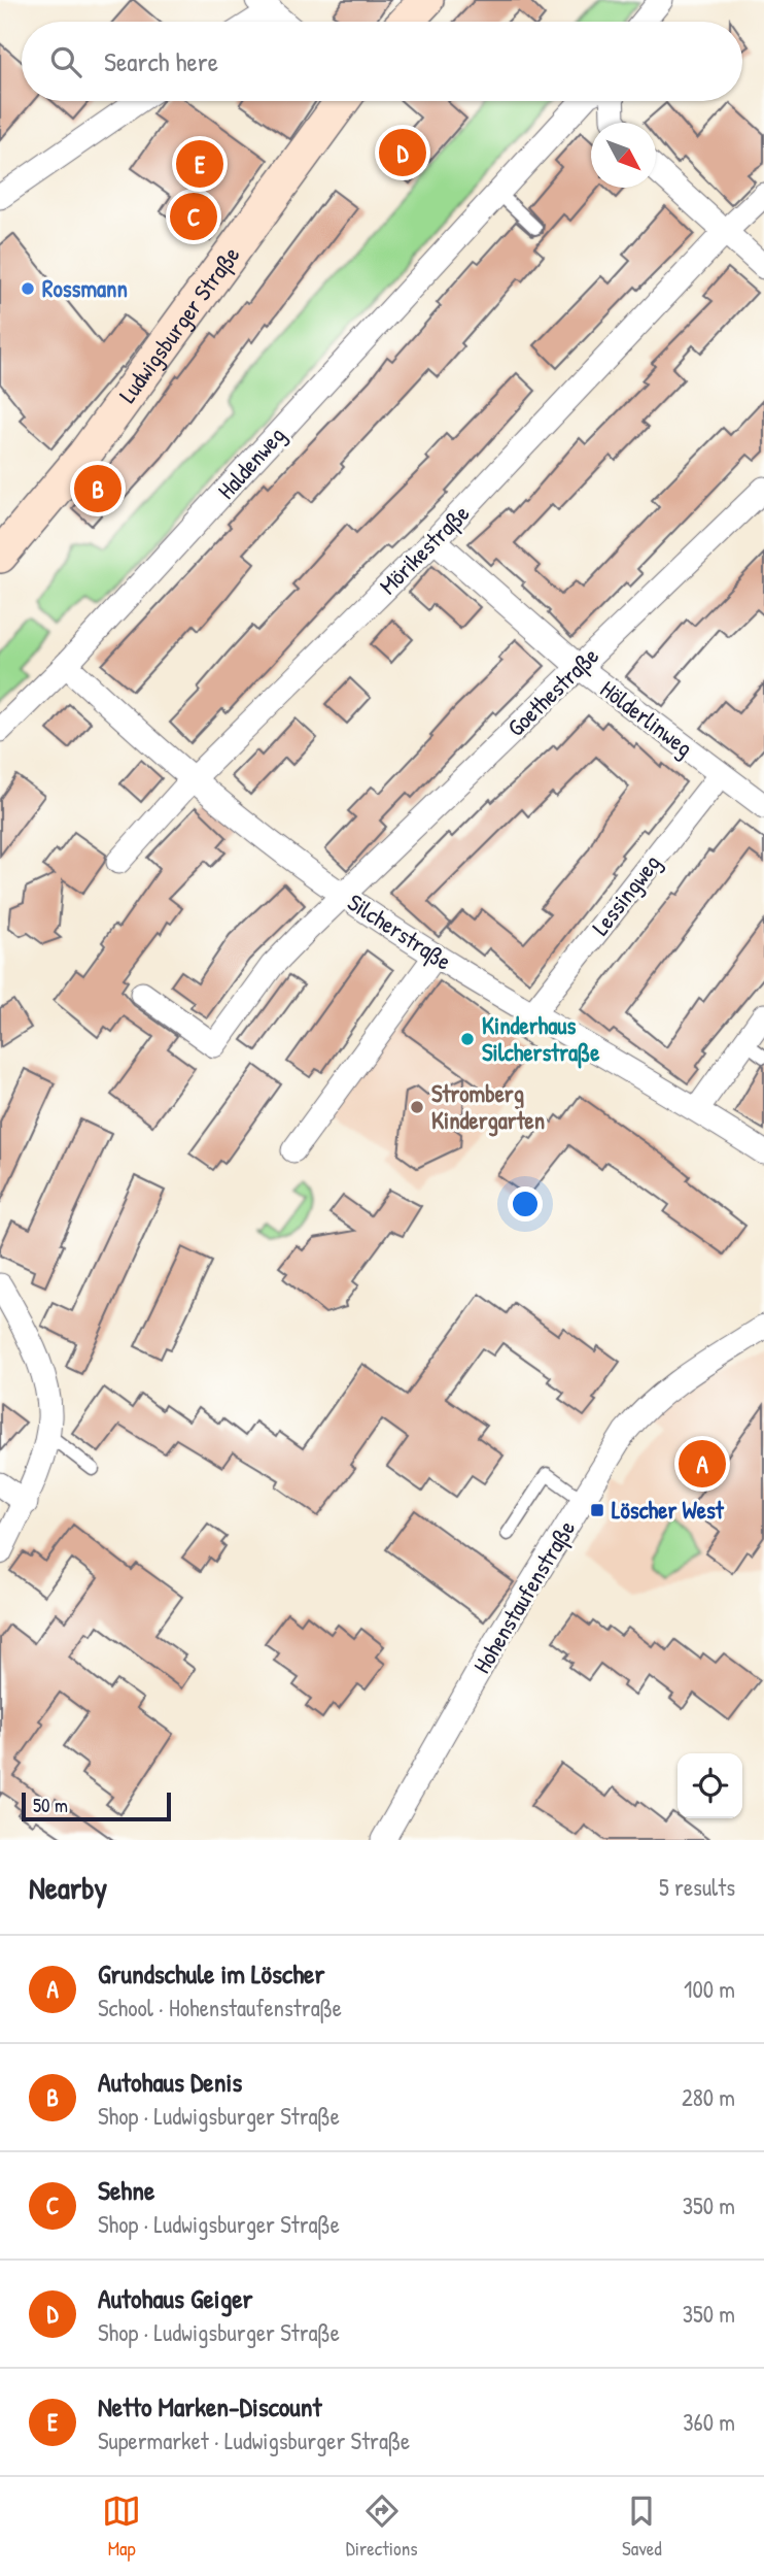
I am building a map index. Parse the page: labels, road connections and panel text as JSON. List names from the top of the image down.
{
  "streets": {
    "street": [
      "Ludwigsburger Straße",
      "Haldenweg",
      "Mörikestraße",
      "Goethestraße",
      "Hölderlinweg",
      "Lessingweg",
      "Silcherstraße",
      "Hohenstaufenstraße"
    ]
  },
  "crossings": [
    ["Haldenweg", "Silcherstraße"],
    ["Mörikestraße", "Hölderlinweg"],
    ["Mörikestraße", "Silcherstraße"],
    ["Goethestraße", "Hölderlinweg"],
    ["Goethestraße", "Silcherstraße"],
    ["Hölderlinweg", "Lessingweg"],
    ["Lessingweg", "Silcherstraße"]
  ],
  "places": {
    "other": ["Rossmann", "Kinderhaus Silcherstraße", "Stromberg Kindergarten"],
    "transit": ["Löscher West"]
  },
  "scale_bar": "50 m",
  "north": "bottom right",
  "page": {
    "search": "Search here",
    "pins": [
      "D",
      "E",
      "C",
      "B",
      "A"
    ],
    "scale": "50 m",
    "heading": ["Nearby", "5 results"],
    "list": [
      {
        "mark": "A",
        "name": "Grundschule im Löscher",
        "note": "School · Hohenstaufenstraße",
        "value": "100 m"
      },
      {
        "mark": "B",
        "name": "Autohaus Denis",
        "note": "Shop · Ludwigsburger Straße",
        "value": "280 m"
      },
      {
        "mark": "C",
        "name": "Sehne",
        "note": "Shop · Ludwigsburger Straße",
        "value": "350 m"
      },
      {
        "mark": "D",
        "name": "Autohaus Geiger",
        "note": "Shop · Ludwigsburger Straße",
        "value": "350 m"
      },
      {
        "mark": "E",
        "name": "Netto Marken-Discount",
        "note": "Supermarket · Ludwigsburger Straße",
        "value": "360 m"
      }
    ],
    "nav": ["Map", "Directions", "Saved"]
  }
}
